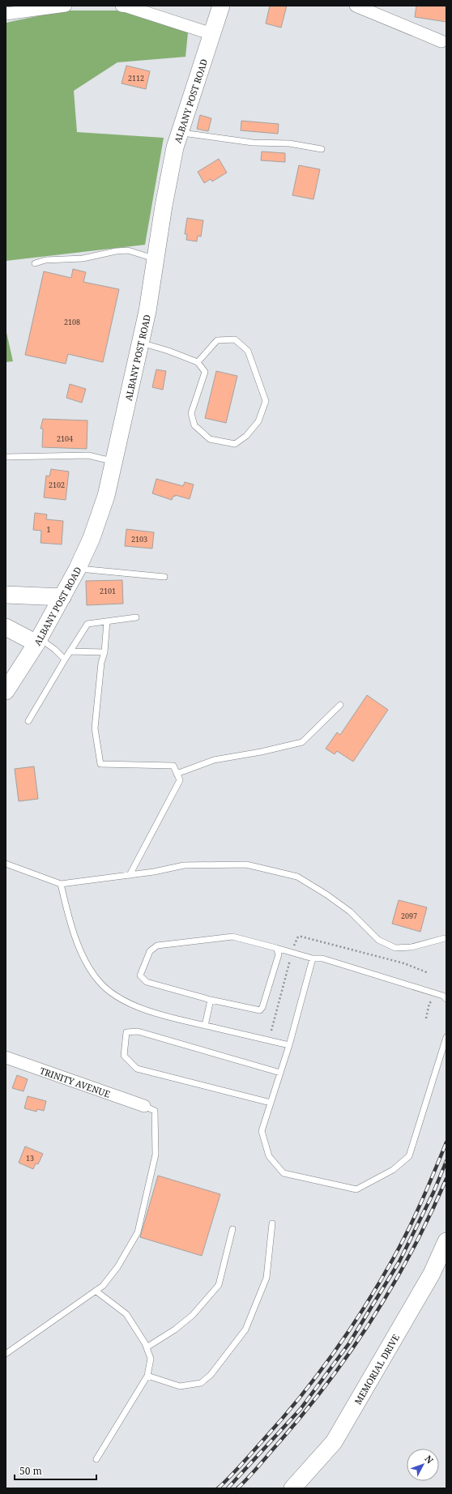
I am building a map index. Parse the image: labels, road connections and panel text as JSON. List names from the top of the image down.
{
  "streets": {
    "main road": ["ALBANY POST ROAD", "MEMORIAL DRIVE"],
    "street": ["TRINITY AVENUE"]
  },
  "house_numbers": [
    "2112",
    "2108",
    "2104",
    "2102",
    "1",
    "2103",
    "2101",
    "2097",
    "13"
  ],
  "scale_bar": "50 m",
  "north": "top right"
}
